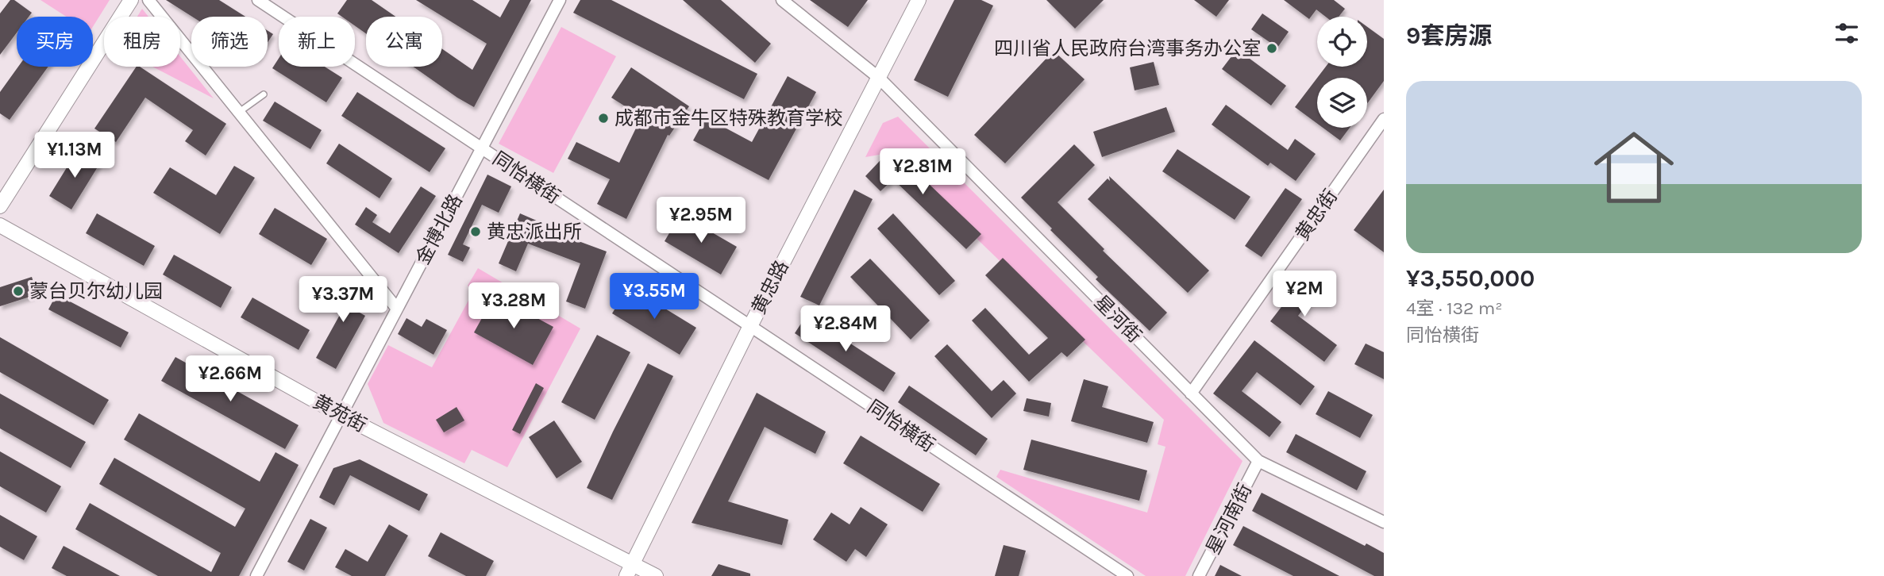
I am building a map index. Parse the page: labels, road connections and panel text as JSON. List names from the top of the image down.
{
  "streets": {
    "street": [
      "同怡横街",
      "黄忠街",
      "金博北路",
      "黄忠路",
      "星河街",
      "黄苑街",
      "星河南街"
    ]
  },
  "crossings": [
    ["同怡横街", "金博北路"],
    ["同怡横街", "黄忠路"],
    ["黄忠街", "星河街"],
    ["金博北路", "黄苑街"],
    ["黄忠路", "星河街"],
    ["黄忠路", "黄苑街"],
    ["星河街", "星河南街"]
  ],
  "places": [
    "四川省人民政府台湾事务办公室",
    "成都市金牛区特殊教育学校",
    "黄忠派出所",
    "蒙台贝尔幼儿园"
  ],
  "page": {
    "heading": "9套房源",
    "chip": [
      "买房",
      "租房",
      "筛选",
      "新上",
      "公寓"
    ],
    "list": [
      {
        "name": "¥3,550,000",
        "note": "4室 · 132 m² · 同怡横街"
      }
    ],
    "price": [
      "¥1.13M",
      "¥2.81M",
      "¥2.95M",
      "¥2M",
      "¥3.55M",
      "¥3.37M",
      "¥3.28M",
      "¥2.84M",
      "¥2.66M"
    ]
  }
}
